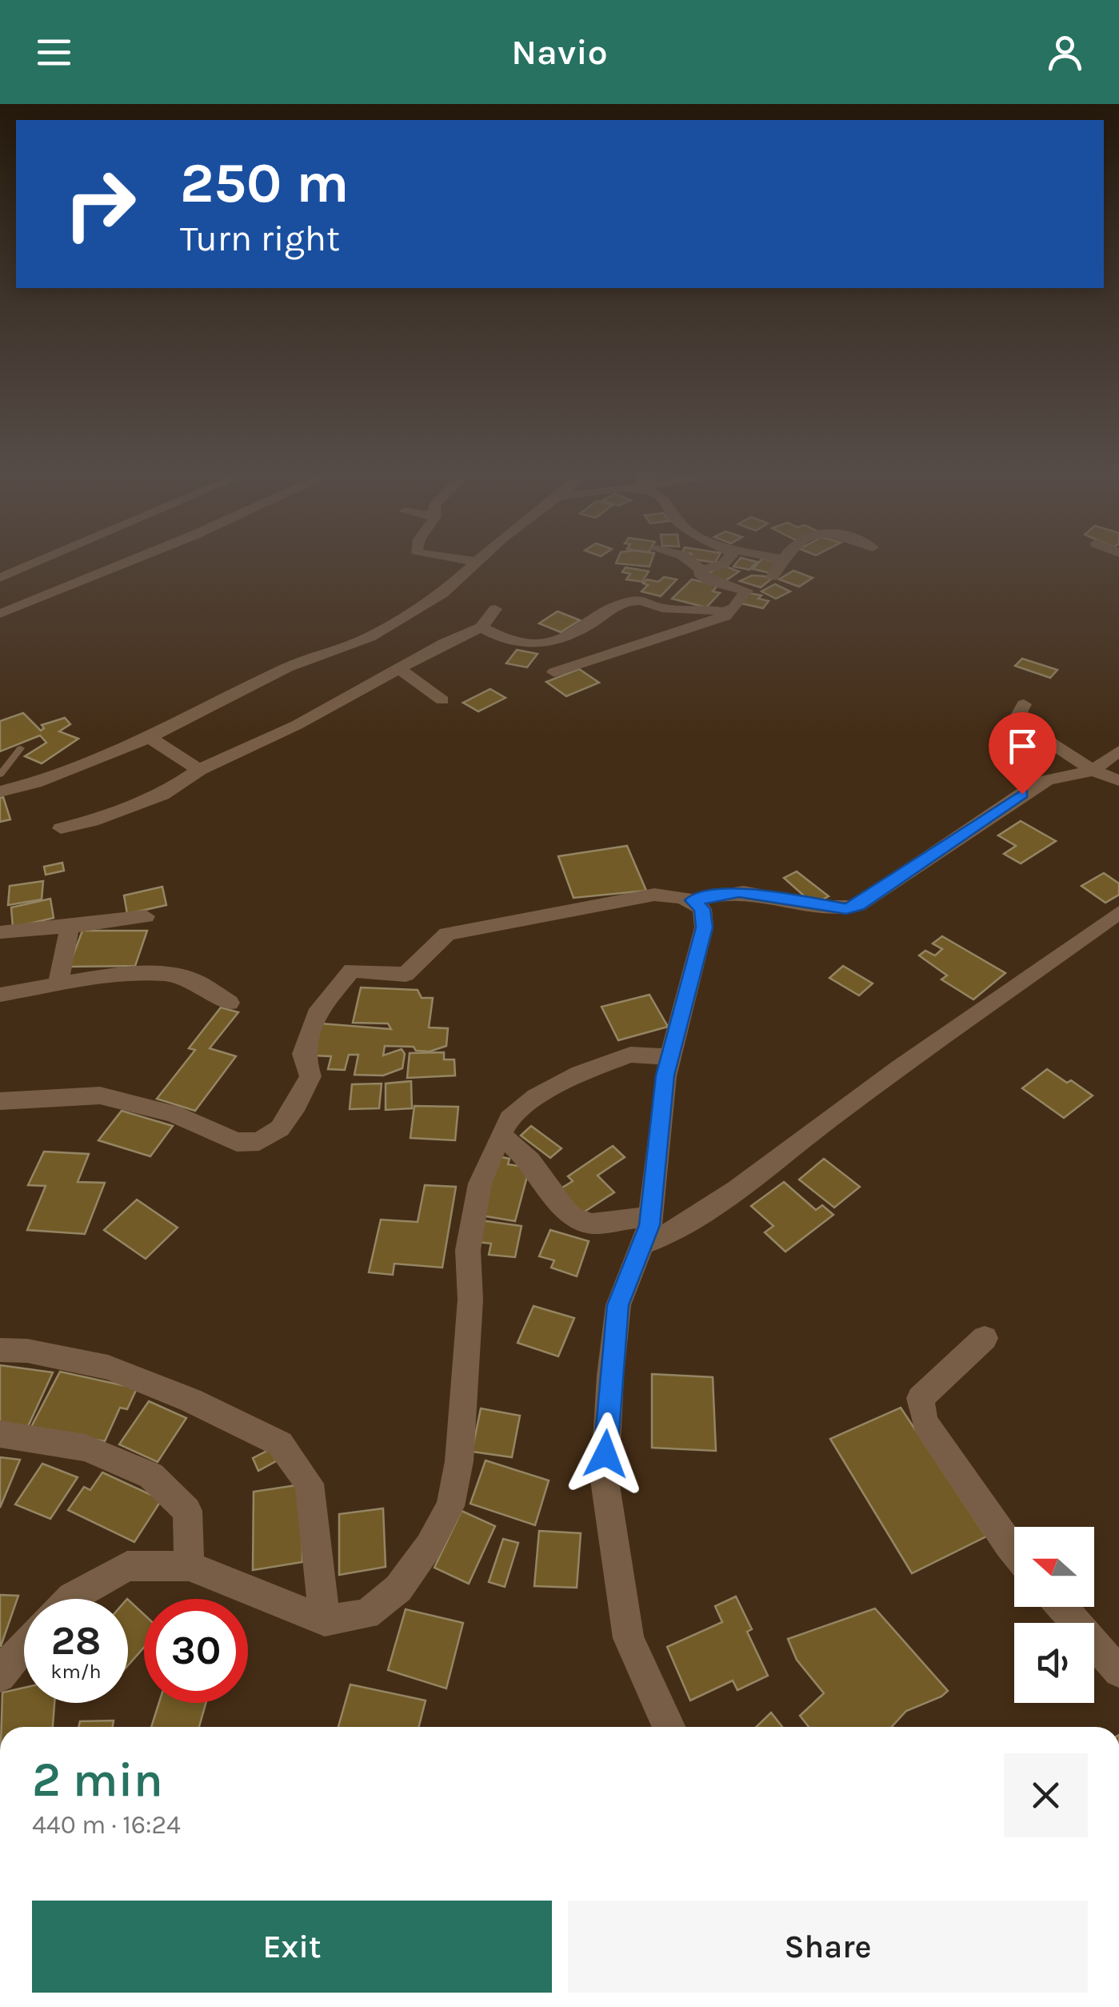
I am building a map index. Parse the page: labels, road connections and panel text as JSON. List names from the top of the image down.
{
  "north": "left",
  "page": {
    "header": "Navio",
    "turn": ["250 m", "Turn right"],
    "speed": "28 km/h",
    "limit": "30",
    "heading": ["2 min", "440 m · 16:24"],
    "buttons": ["Exit", "Share"]
  }
}
